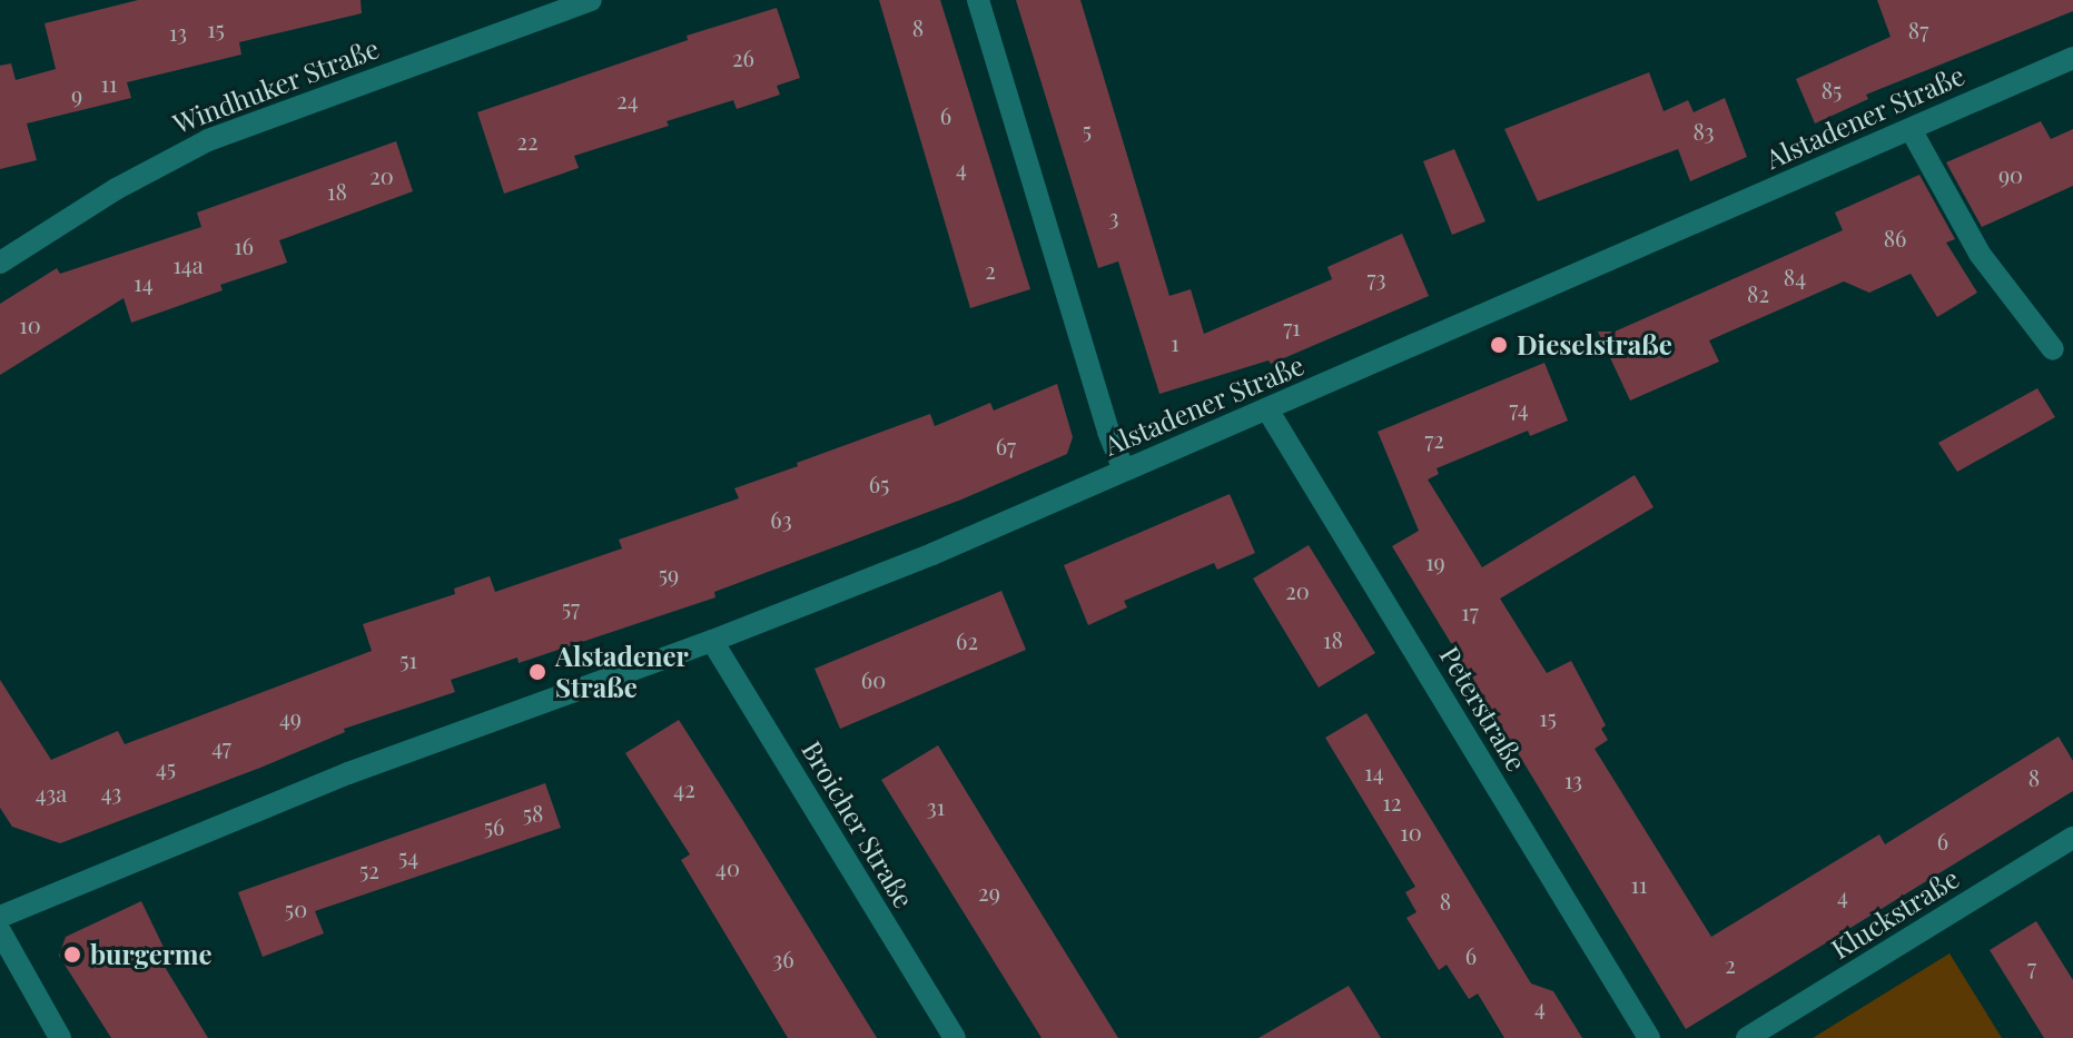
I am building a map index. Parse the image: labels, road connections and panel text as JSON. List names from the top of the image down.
{
  "streets": {
    "street": [
      "Windhuker Straße",
      "Alstadener Straße",
      "Peterstraße",
      "Broicher Straße",
      "Kluckstraße"
    ]
  },
  "crossings": [
    ["Alstadener Straße", "Peterstraße"],
    ["Alstadener Straße", "Broicher Straße"]
  ],
  "places": ["Dieselstraße", "Alstadener Straße", "burgerme"],
  "house_numbers": [
    "8",
    "15",
    "87",
    "13",
    "26",
    "11",
    "85",
    "9",
    "24",
    "6",
    "5",
    "83",
    "22",
    "4",
    "90",
    "20",
    "18",
    "3",
    "86",
    "16",
    "14a",
    "2",
    "84",
    "73",
    "14",
    "82",
    "10",
    "71",
    "1",
    "74",
    "72",
    "67",
    "65",
    "63",
    "19",
    "59",
    "20",
    "57",
    "17",
    "18",
    "62",
    "51",
    "60",
    "49",
    "15",
    "47",
    "45",
    "14",
    "8",
    "13",
    "42",
    "43",
    "43a",
    "12",
    "31",
    "58",
    "56",
    "10",
    "6",
    "54",
    "40",
    "52",
    "11",
    "29",
    "4",
    "8",
    "50",
    "6",
    "36",
    "2",
    "7",
    "4"
  ]
}
